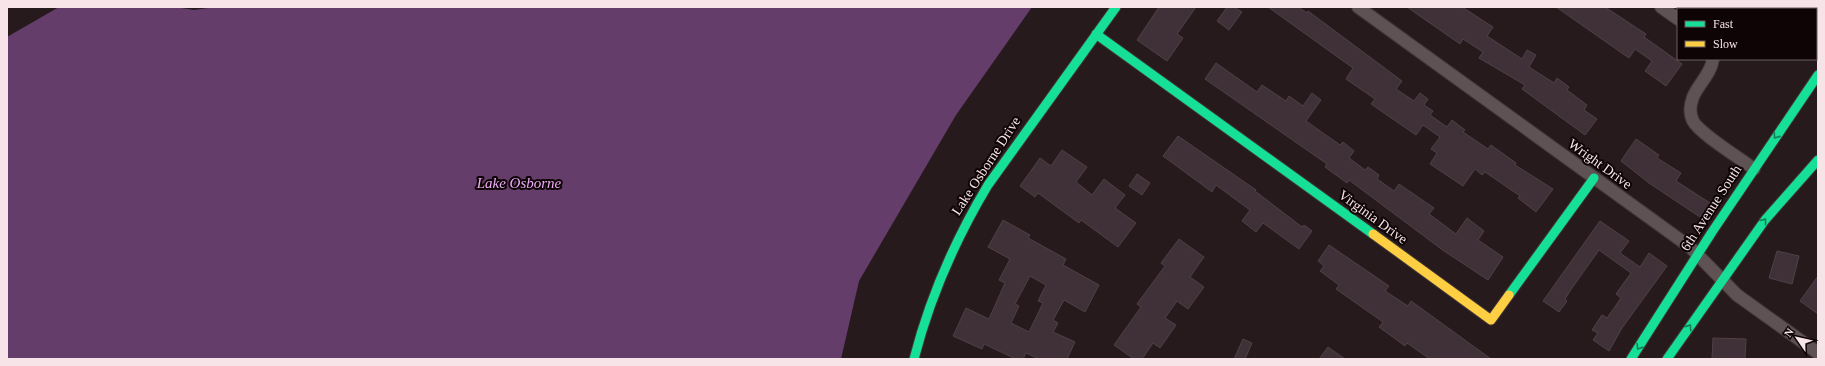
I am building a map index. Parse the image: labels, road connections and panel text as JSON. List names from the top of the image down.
{
  "streets": {
    "street": [
      "Wright Drive",
      "Lake Osborne Drive",
      "6th Avenue South",
      "Virginia Drive"
    ]
  },
  "crossings": [
    ["Wright Drive", "6th Avenue South"],
    ["Wright Drive", "Virginia Drive"],
    ["Lake Osborne Drive", "Virginia Drive"]
  ],
  "water": ["Lake Osborne"],
  "legend": ["Fast", "Slow"],
  "north": "top left"
}
